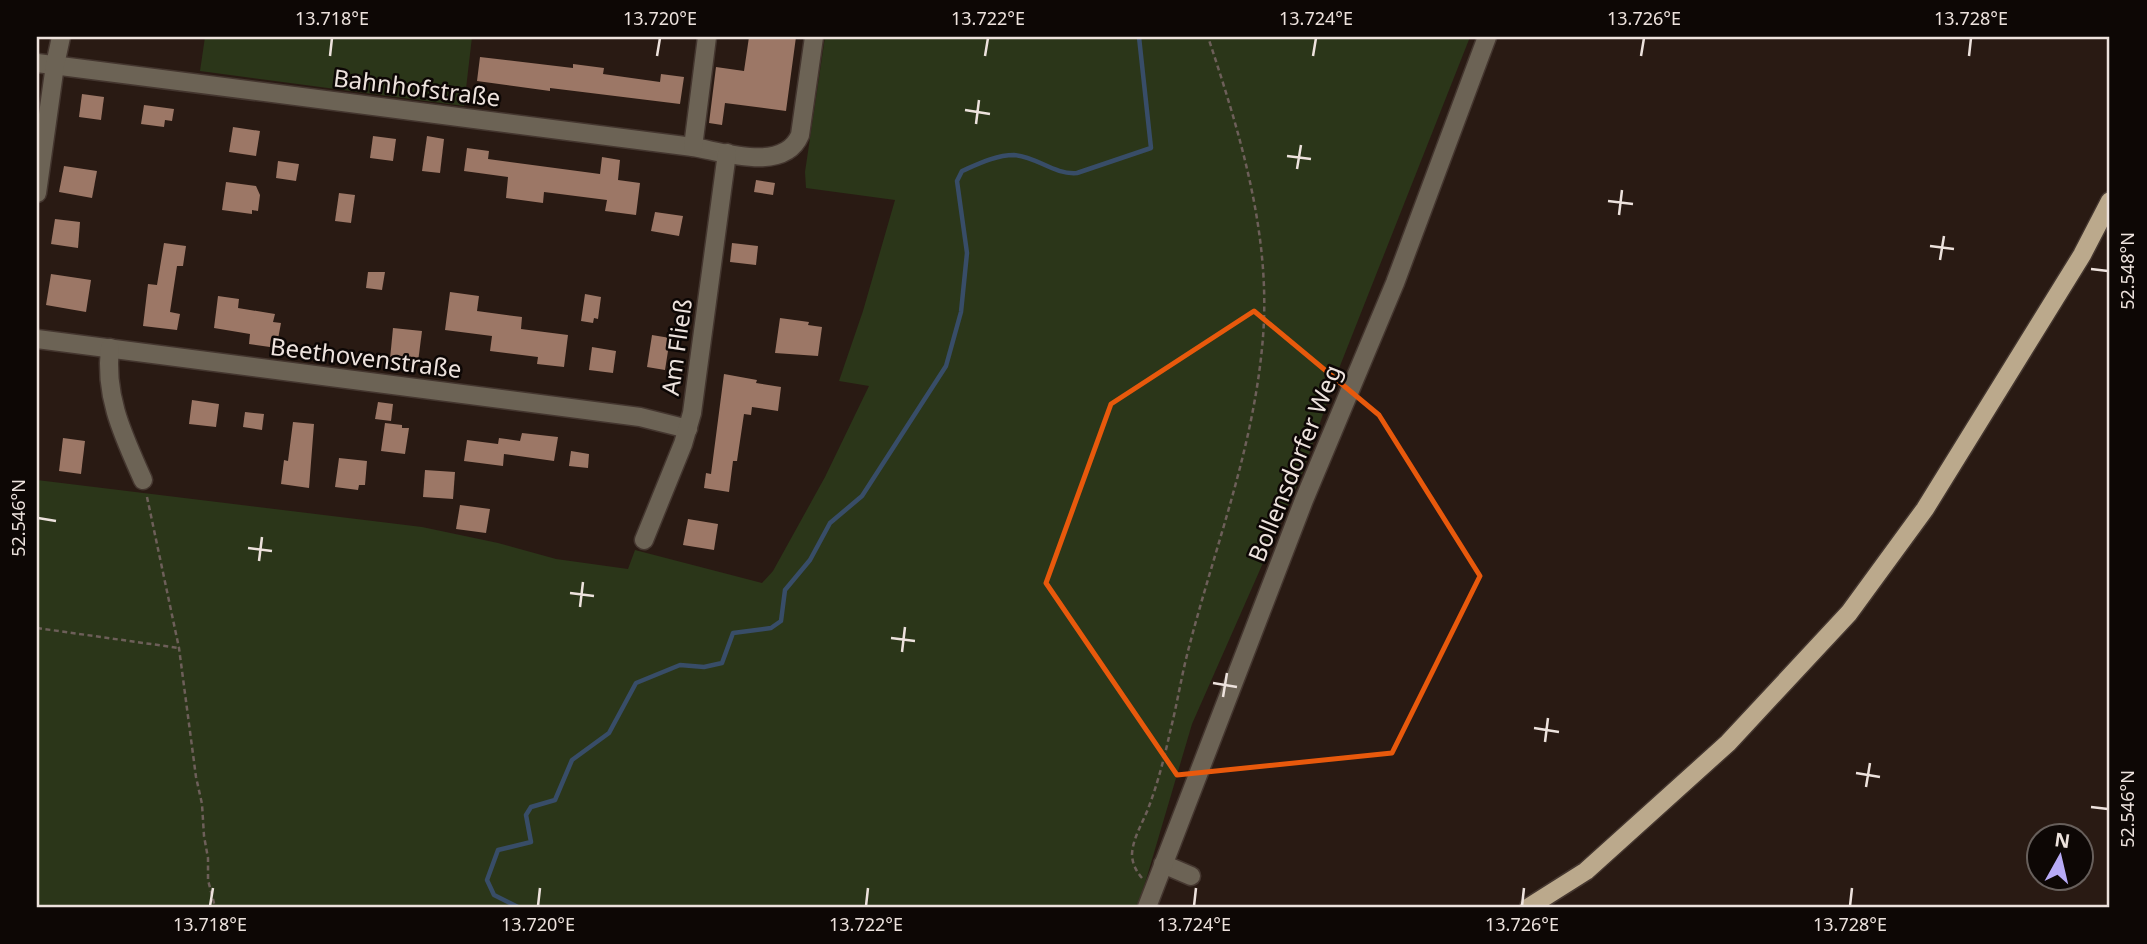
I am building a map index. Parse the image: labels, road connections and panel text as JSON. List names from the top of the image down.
{
  "streets": {
    "street": [
      "Bahnhofstraße",
      "Am Fließ",
      "Beethovenstraße",
      "Bollensdorfer Weg"
    ]
  },
  "crossings": [
    ["Bahnhofstraße", "Am Fließ"],
    ["Am Fließ", "Beethovenstraße"]
  ],
  "north": "top",
  "coordinates": [
    "13.718°E",
    "13.720°E",
    "13.722°E",
    "13.724°E",
    "13.726°E",
    "13.728°E",
    "52.548°N",
    "52.546°N"
  ]
}
